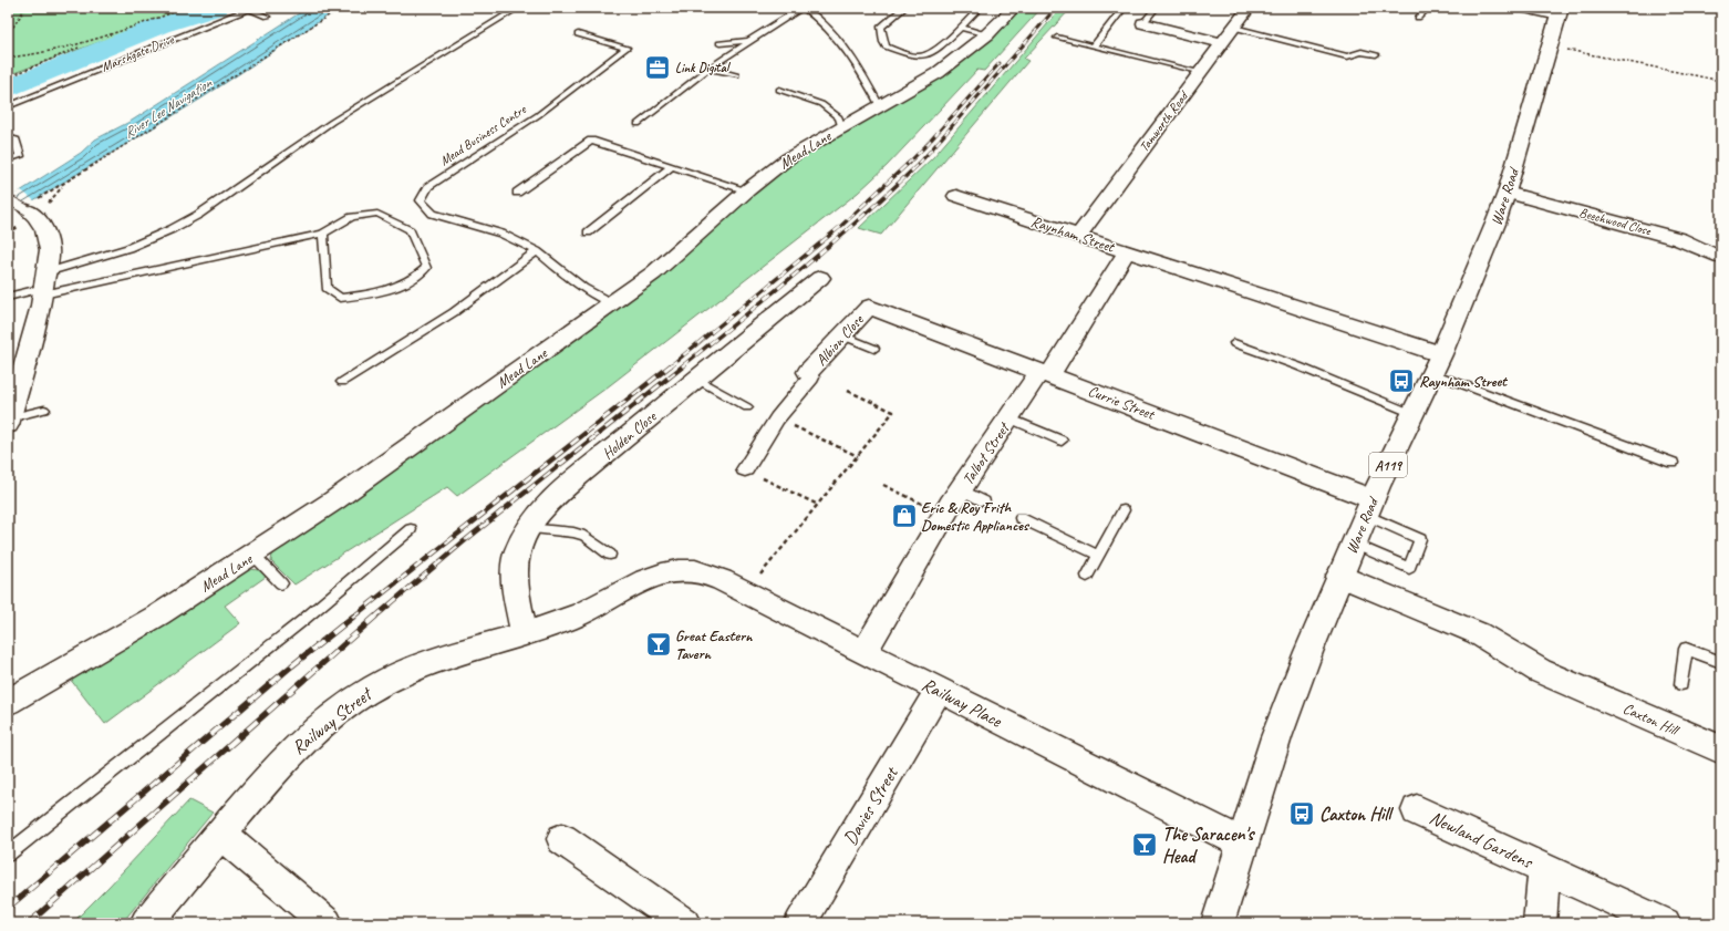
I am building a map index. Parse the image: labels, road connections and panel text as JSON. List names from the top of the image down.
{
  "streets": {
    "main road": ["Ware Road", "A119"],
    "street": [
      "Tamworth Road",
      "Mead Lane",
      "Beechwood Close",
      "Raynham Street",
      "Albion Close",
      "Currie Street",
      "Holden Close",
      "Talbot Street",
      "Railway Place",
      "Caxton Hill",
      "Railway Street",
      "Davies Street",
      "Newland Gardens"
    ],
    "lane": ["Marshgate Drive", "Mead Business Centre"]
  },
  "crossings": [
    ["Tamworth Road", "Raynham Street"],
    ["Mead Business Centre", "Mead Lane"],
    ["Ware Road", "Beechwood Close"],
    ["Ware Road", "Raynham Street"],
    ["Ware Road", "Currie Street"],
    ["Ware Road", "Railway Place"],
    ["Ware Road", "Caxton Hill"],
    ["Raynham Street", "Talbot Street"],
    ["Albion Close", "Currie Street"],
    ["Currie Street", "Talbot Street"],
    ["Holden Close", "Railway Street"],
    ["Talbot Street", "Railway Place"],
    ["Railway Place", "Railway Street"],
    ["Railway Place", "Davies Street"]
  ],
  "water": ["River Lee Navigation"],
  "places": {
    "office": ["Link Digital"],
    "bus stop": ["Raynham Street", "Caxton Hill"],
    "shop": ["Eric & Roy Frith Domestic Appliances"],
    "bar": ["Great Eastern Tavern", "The Saracen's Head"]
  }
}
